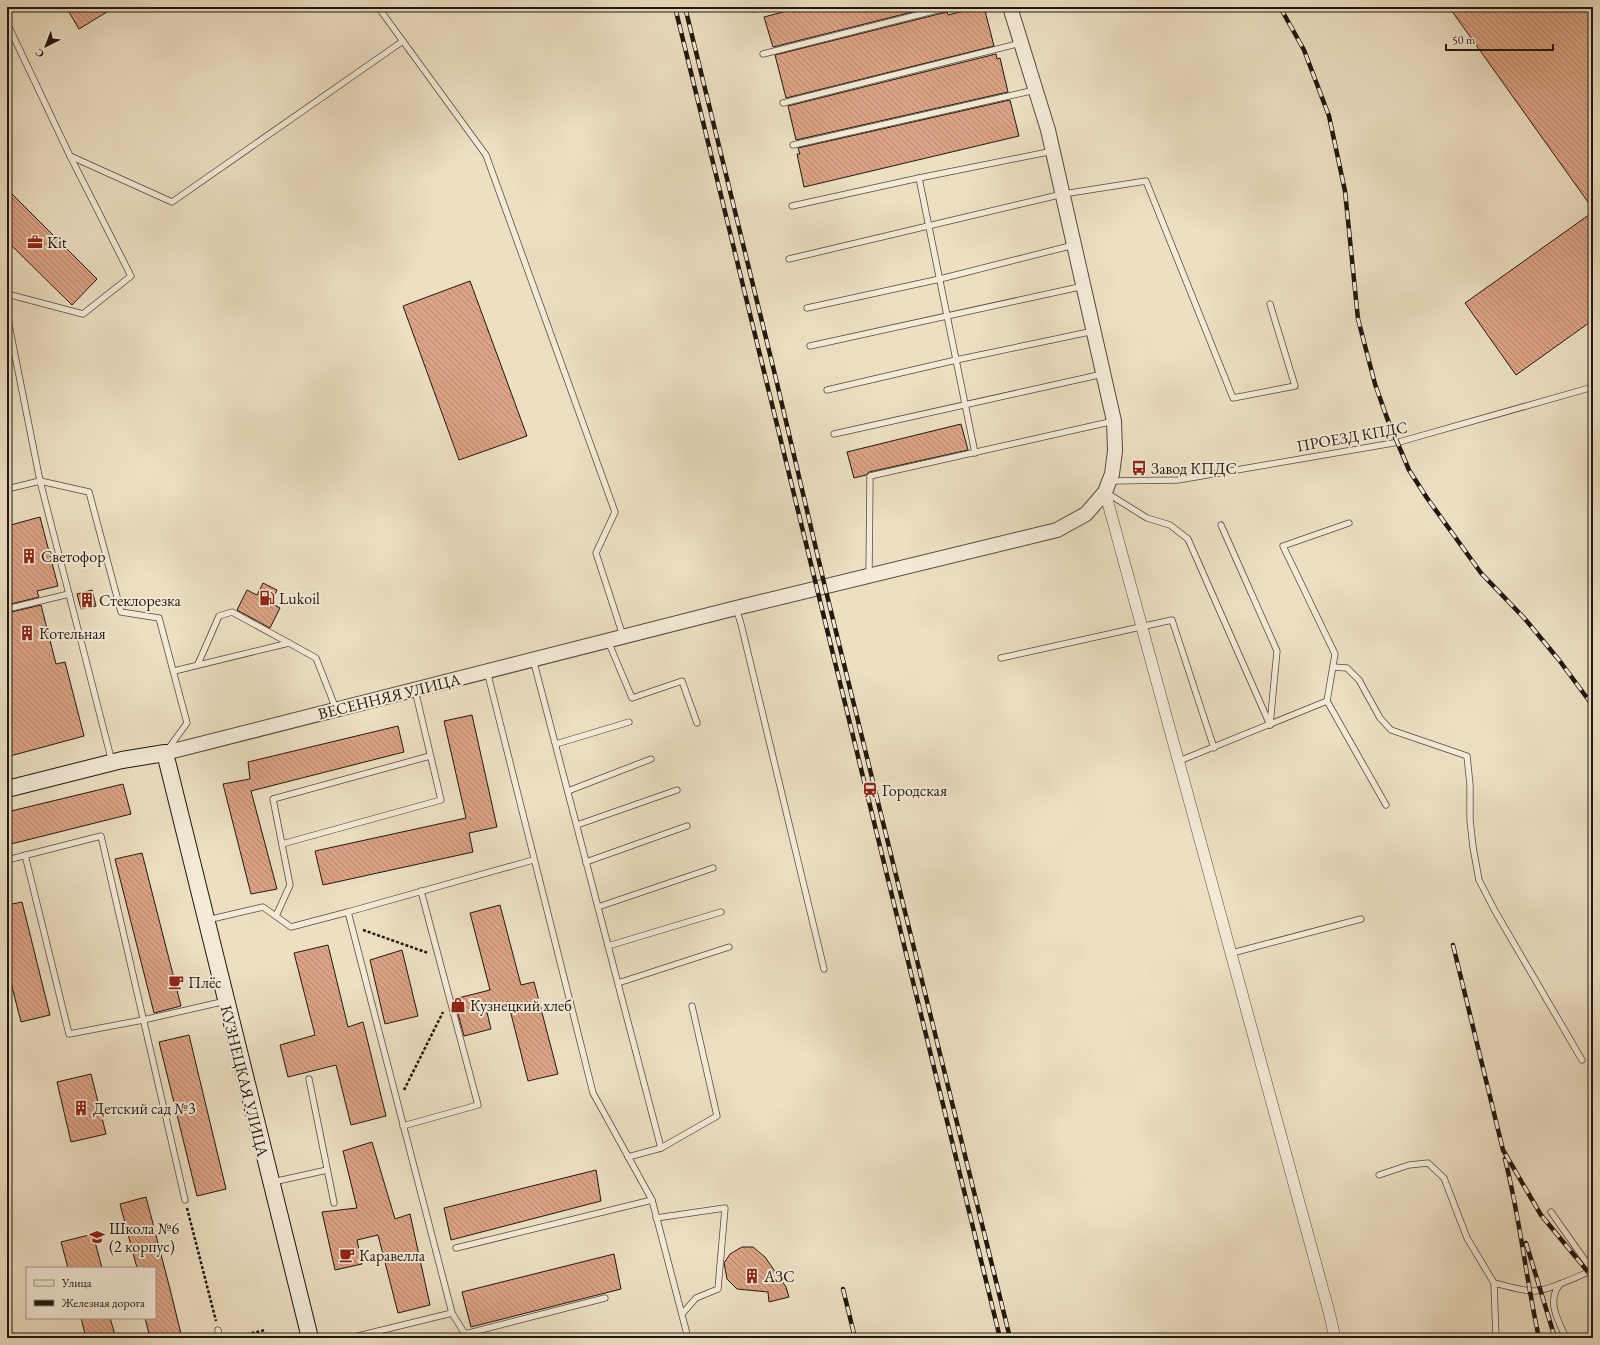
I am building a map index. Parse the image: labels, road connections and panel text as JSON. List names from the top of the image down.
{
  "streets": {
    "main road": ["ВЕСЕННЯЯ УЛИЦА", "КУЗНЕЦКАЯ УЛИЦА"],
    "lane": ["ПРОЕЗД КПДС"]
  },
  "crossings": [
    ["ПРОЕЗД КПДС", "ВЕСЕННЯЯ УЛИЦА"],
    ["ВЕСЕННЯЯ УЛИЦА", "КУЗНЕЦКАЯ УЛИЦА"]
  ],
  "places": {
    "office": ["Kit"],
    "bus stop": ["Завод КПДС"],
    "building": [
      "Светофор",
      "Стеклорезка",
      "Котельная",
      "Детский сад №3",
      "АЗС"
    ],
    "fuel station": ["Lukoil"],
    "station": ["Городская"],
    "cafe": ["Плёс", "Каравелла"],
    "shop": ["Кузнецкий хлеб"],
    "school or university": ["Школа №6 (2 корпус)"]
  },
  "legend": ["Улица", "Железная дорога"],
  "scale_bar": "50 m",
  "north": "bottom left"
}
